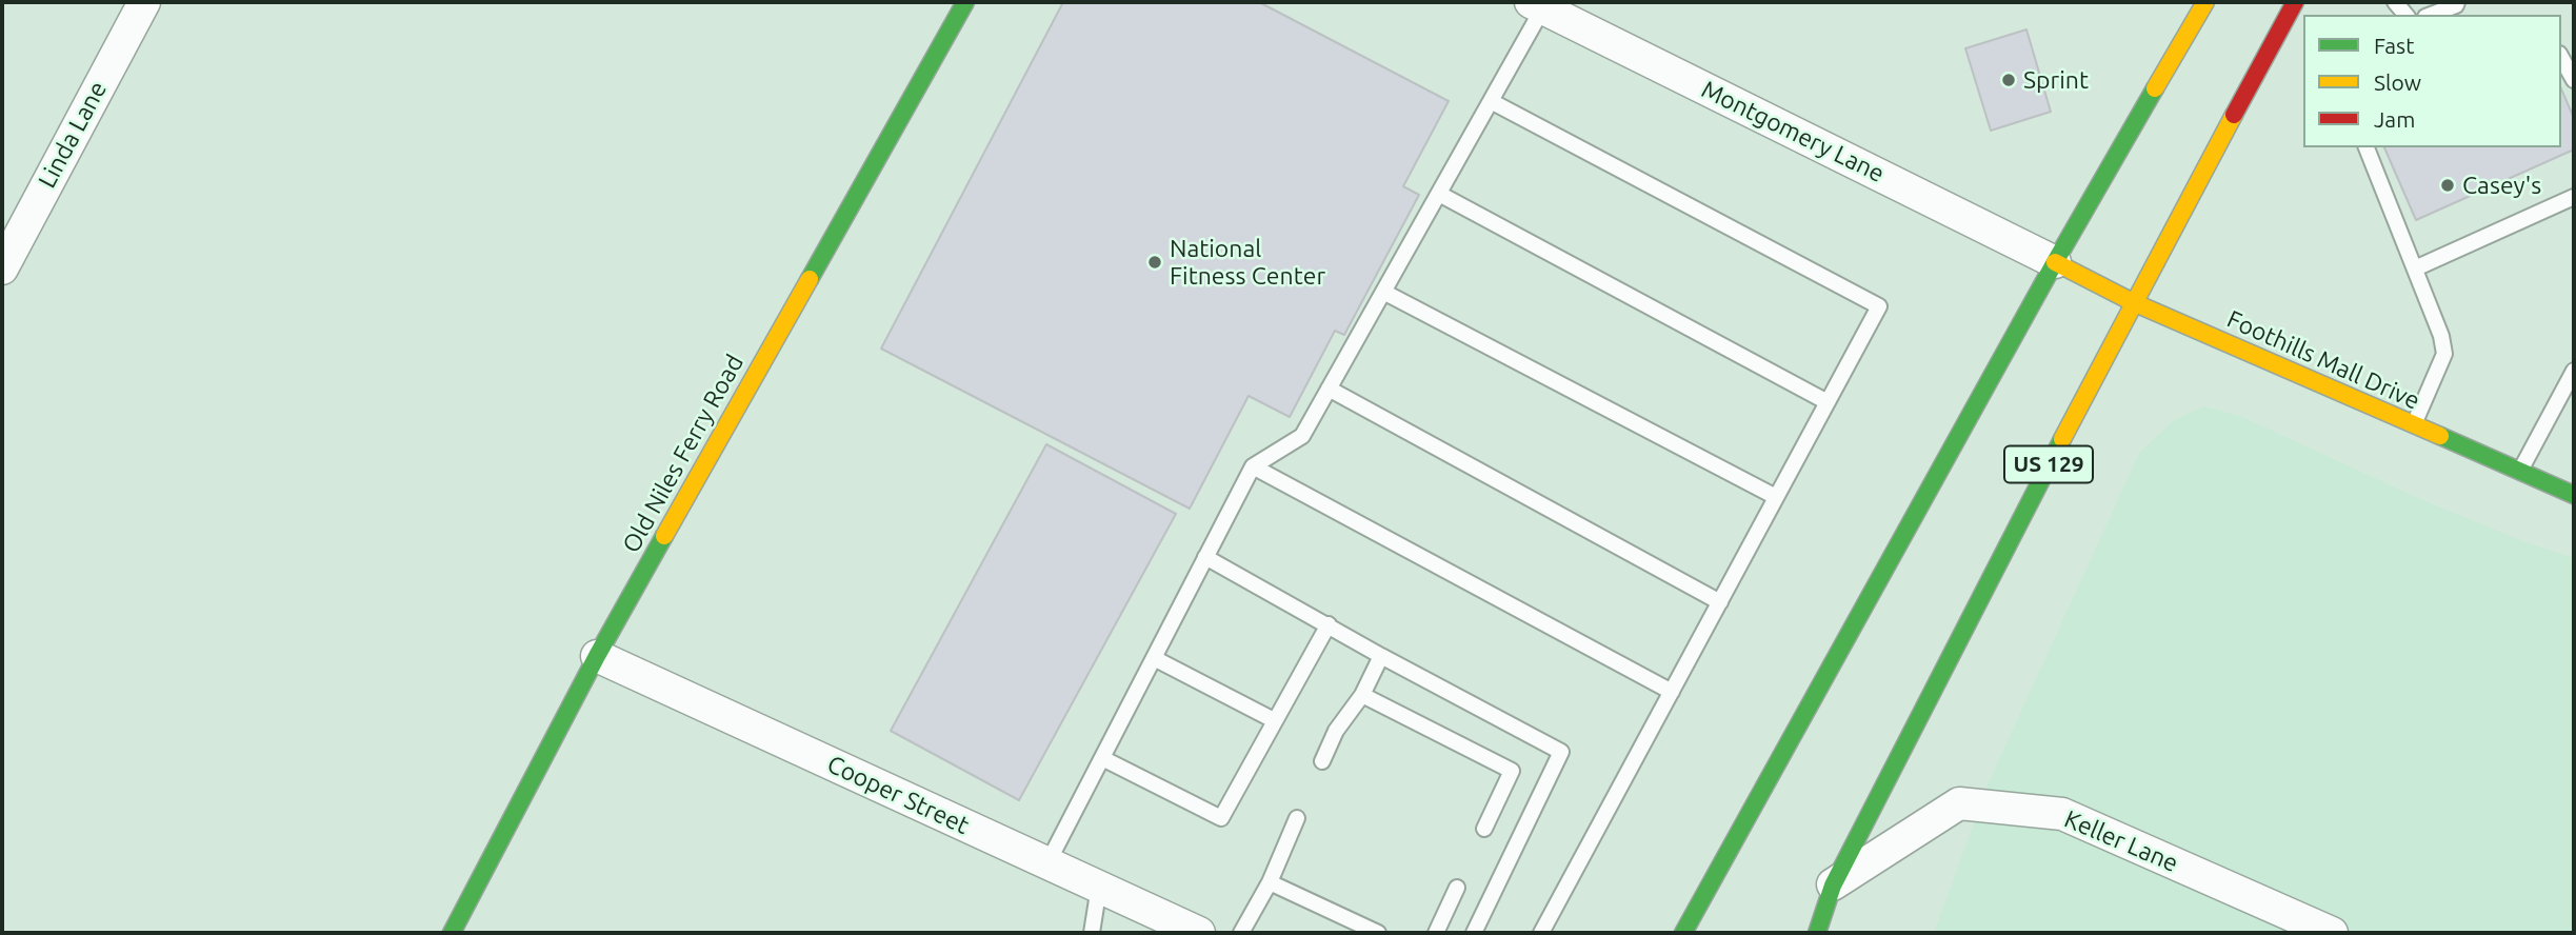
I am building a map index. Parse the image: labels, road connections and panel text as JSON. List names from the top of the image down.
{
  "streets": {
    "main road": ["Foothills Mall Drive", "Old Niles Ferry Road", "US 129"],
    "street": [
      "Montgomery Lane",
      "Linda Lane",
      "Cooper Street",
      "Keller Lane"
    ]
  },
  "crossings": [
    ["Montgomery Lane", "Foothills Mall Drive"],
    ["Foothills Mall Drive", "US 129"],
    ["Old Niles Ferry Road", "Cooper Street"],
    ["US 129", "Keller Lane"]
  ],
  "places": ["Sprint", "Casey's", "National Fitness Center"],
  "legend": ["Fast", "Slow", "Jam"]
}
